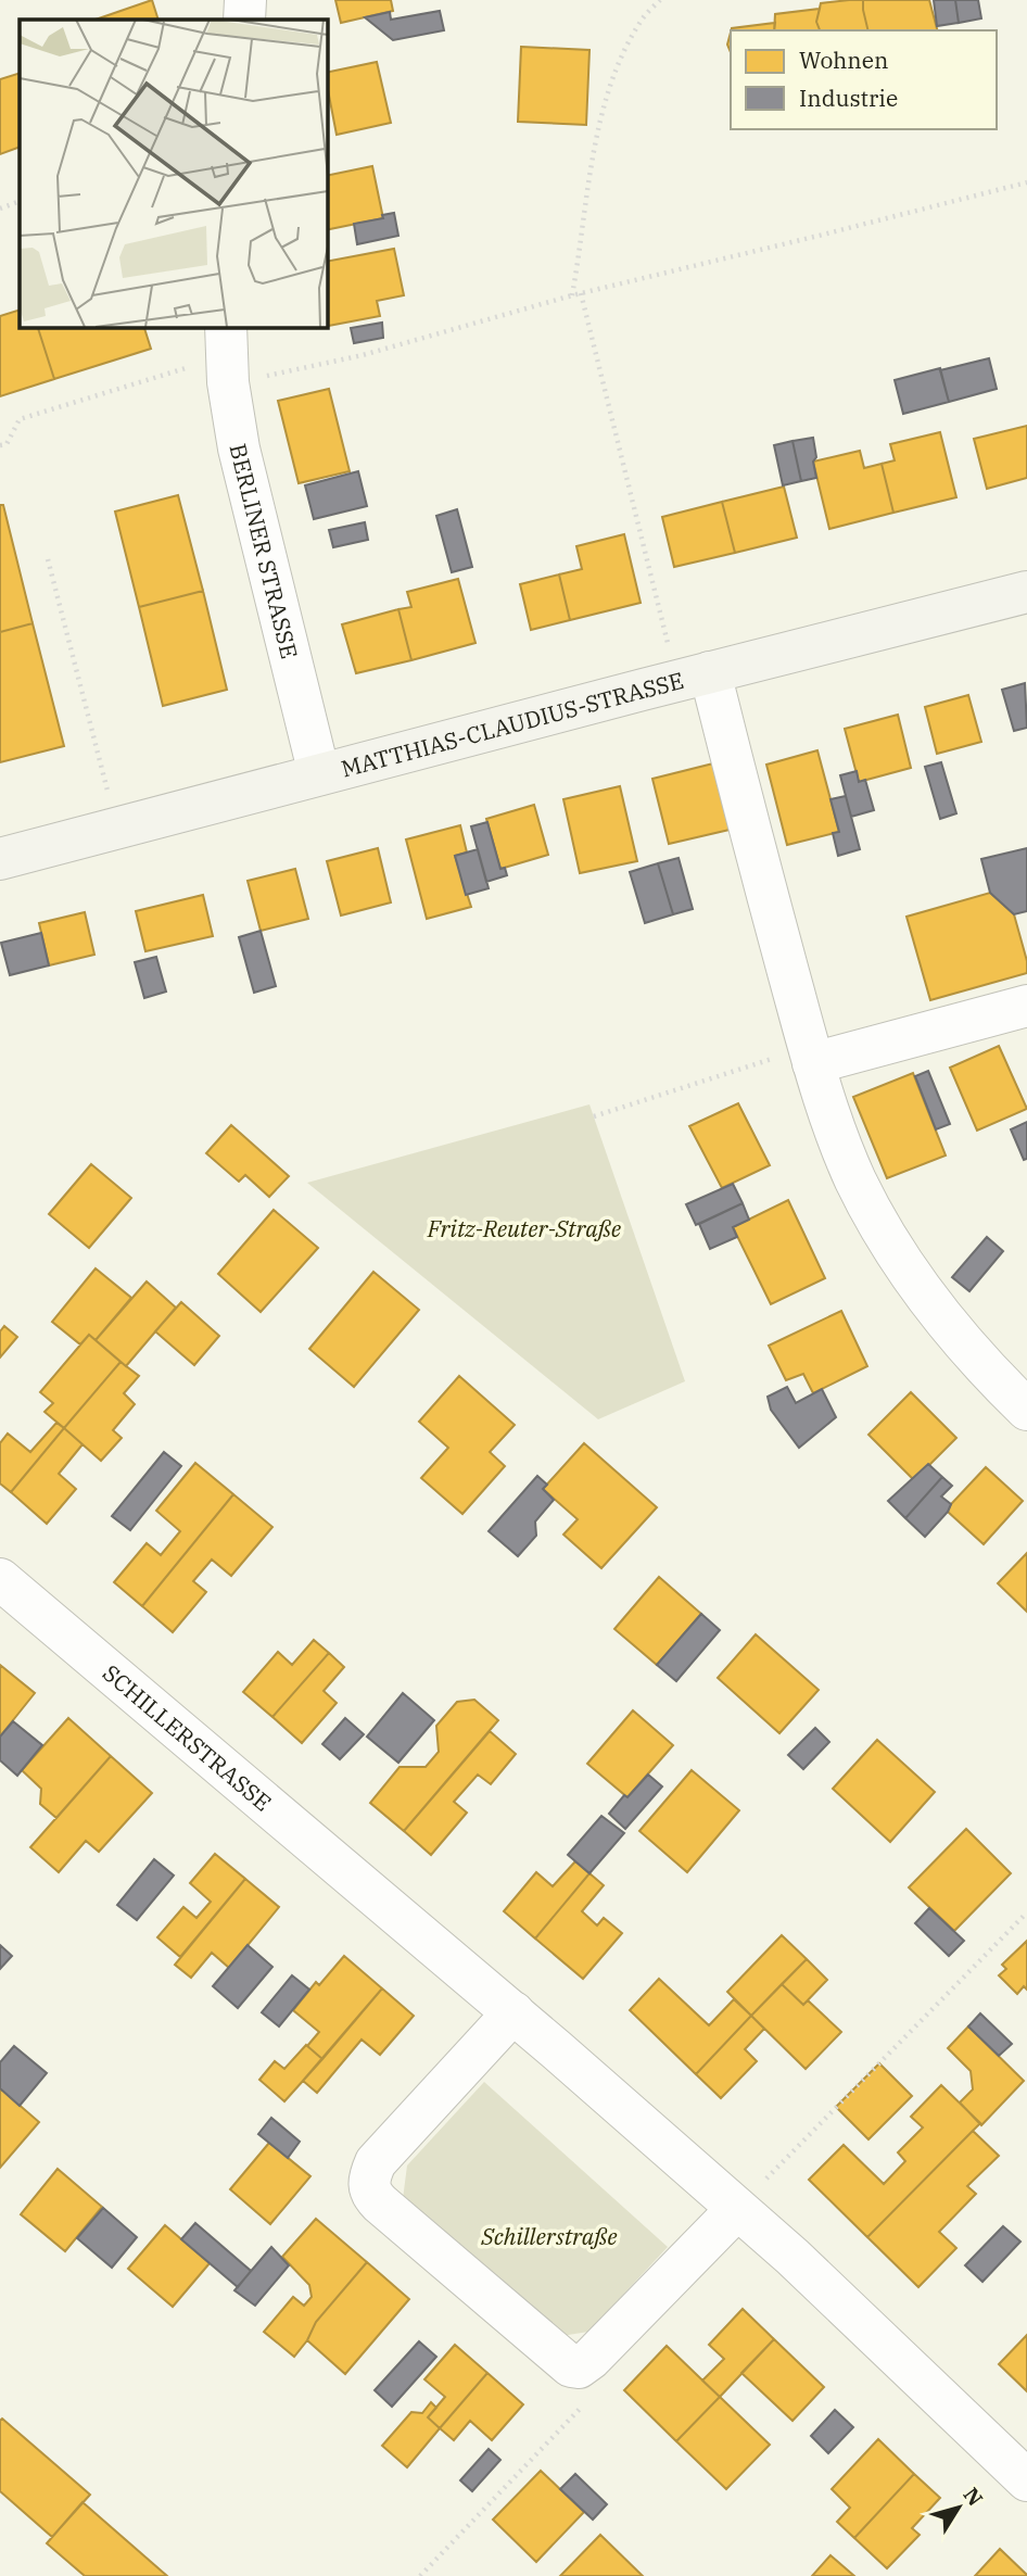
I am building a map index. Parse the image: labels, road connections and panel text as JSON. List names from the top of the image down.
{
  "streets": {
    "street": ["BERLINER STRASSE", "MATTHIAS-CLAUDIUS-STRASSE", "SCHILLERSTRASSE"]
  },
  "crossings": [
    ["BERLINER STRASSE", "MATTHIAS-CLAUDIUS-STRASSE"]
  ],
  "parks": ["Fritz-Reuter-Straße", "Schillerstraße"],
  "legend": ["Wohnen", "Industrie"],
  "north": "top right"
}
